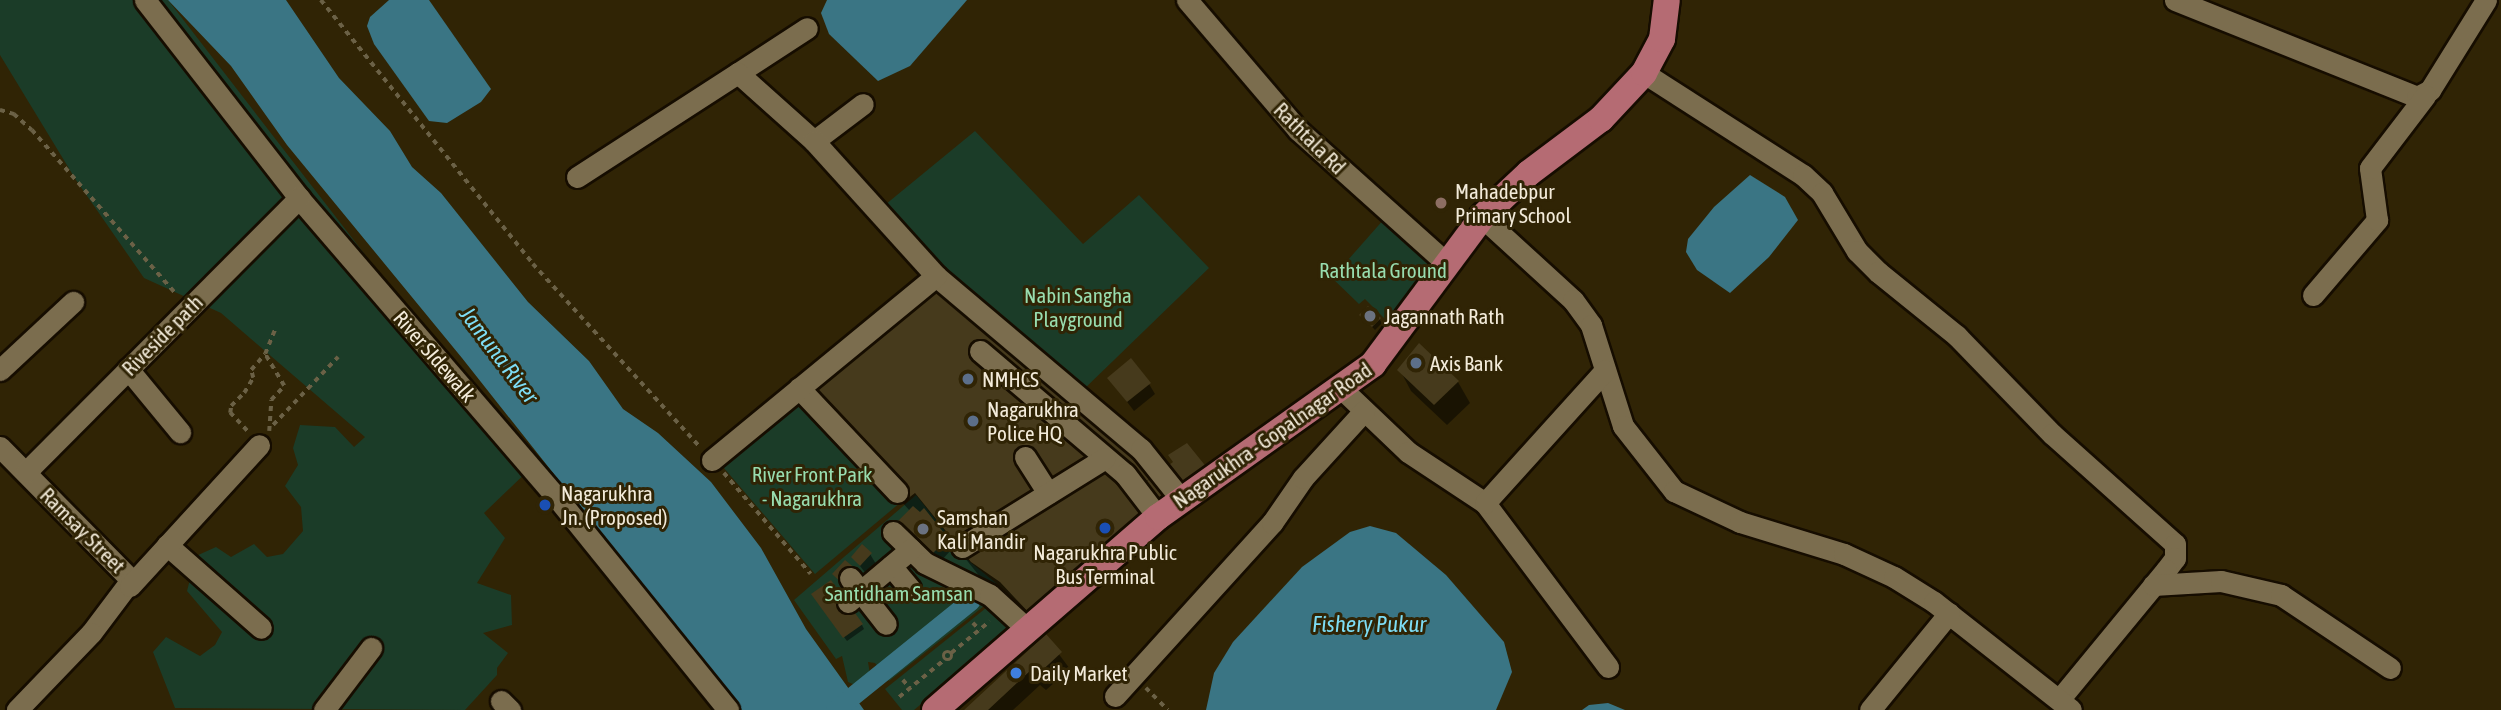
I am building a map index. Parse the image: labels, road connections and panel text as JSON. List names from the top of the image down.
{
  "streets": {
    "main road": ["Nagarukhra - Gopalnagar Road"],
    "street": [
      "Rathtala Rd",
      "Riveside path",
      "River SIdewalk",
      "Ramsay Street"
    ]
  },
  "crossings": [
    ["Rathtala Rd", "Nagarukhra - Gopalnagar Road"],
    ["Riveside path", "River SIdewalk"],
    ["Riveside path", "Ramsay Street"]
  ],
  "water": ["Jamuna River", "Fishery Pukur"],
  "parks": [
    "Rathtala Ground",
    "Nabin Sangha Playground",
    "River Front Park - Nagarukhra",
    "Santidham Samsan"
  ],
  "places": [
    "Mahadebpur Primary School",
    "Jagannath Rath",
    "Axis Bank",
    "NMHCS",
    "Nagarukhra Police HQ",
    "Nagarukhra Jn. (Proposed)",
    "Nagarukhra Public Bus Terminal",
    "Samshan Kali Mandir",
    "Daily Market"
  ]
}
